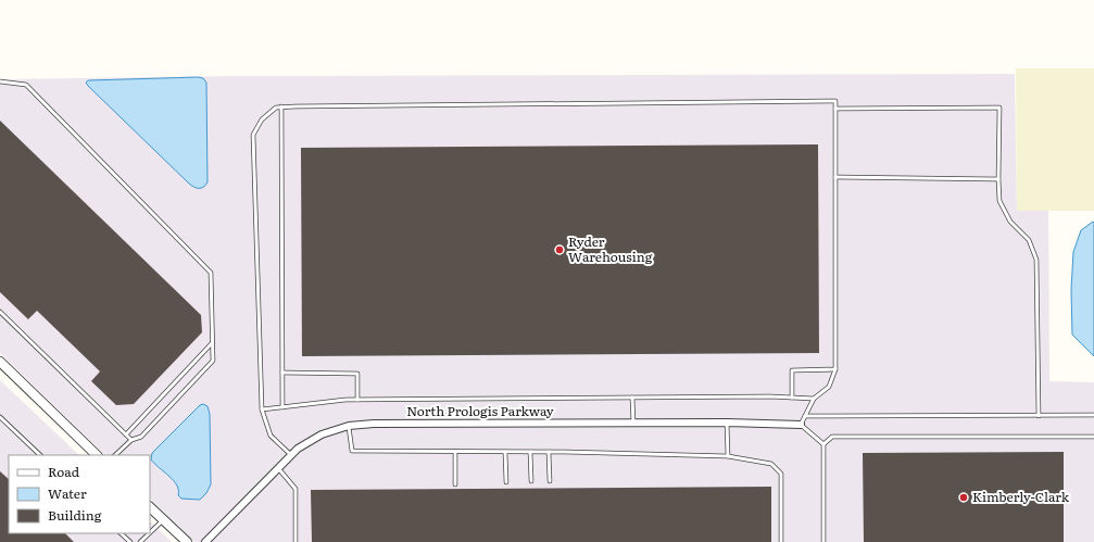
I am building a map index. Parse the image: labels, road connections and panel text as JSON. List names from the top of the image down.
{
  "streets": {
    "street": ["North Prologis Parkway"]
  },
  "places": ["Ryder Warehousing", "Kimberly-Clark"],
  "legend": ["Road", "Water", "Building"]
}
